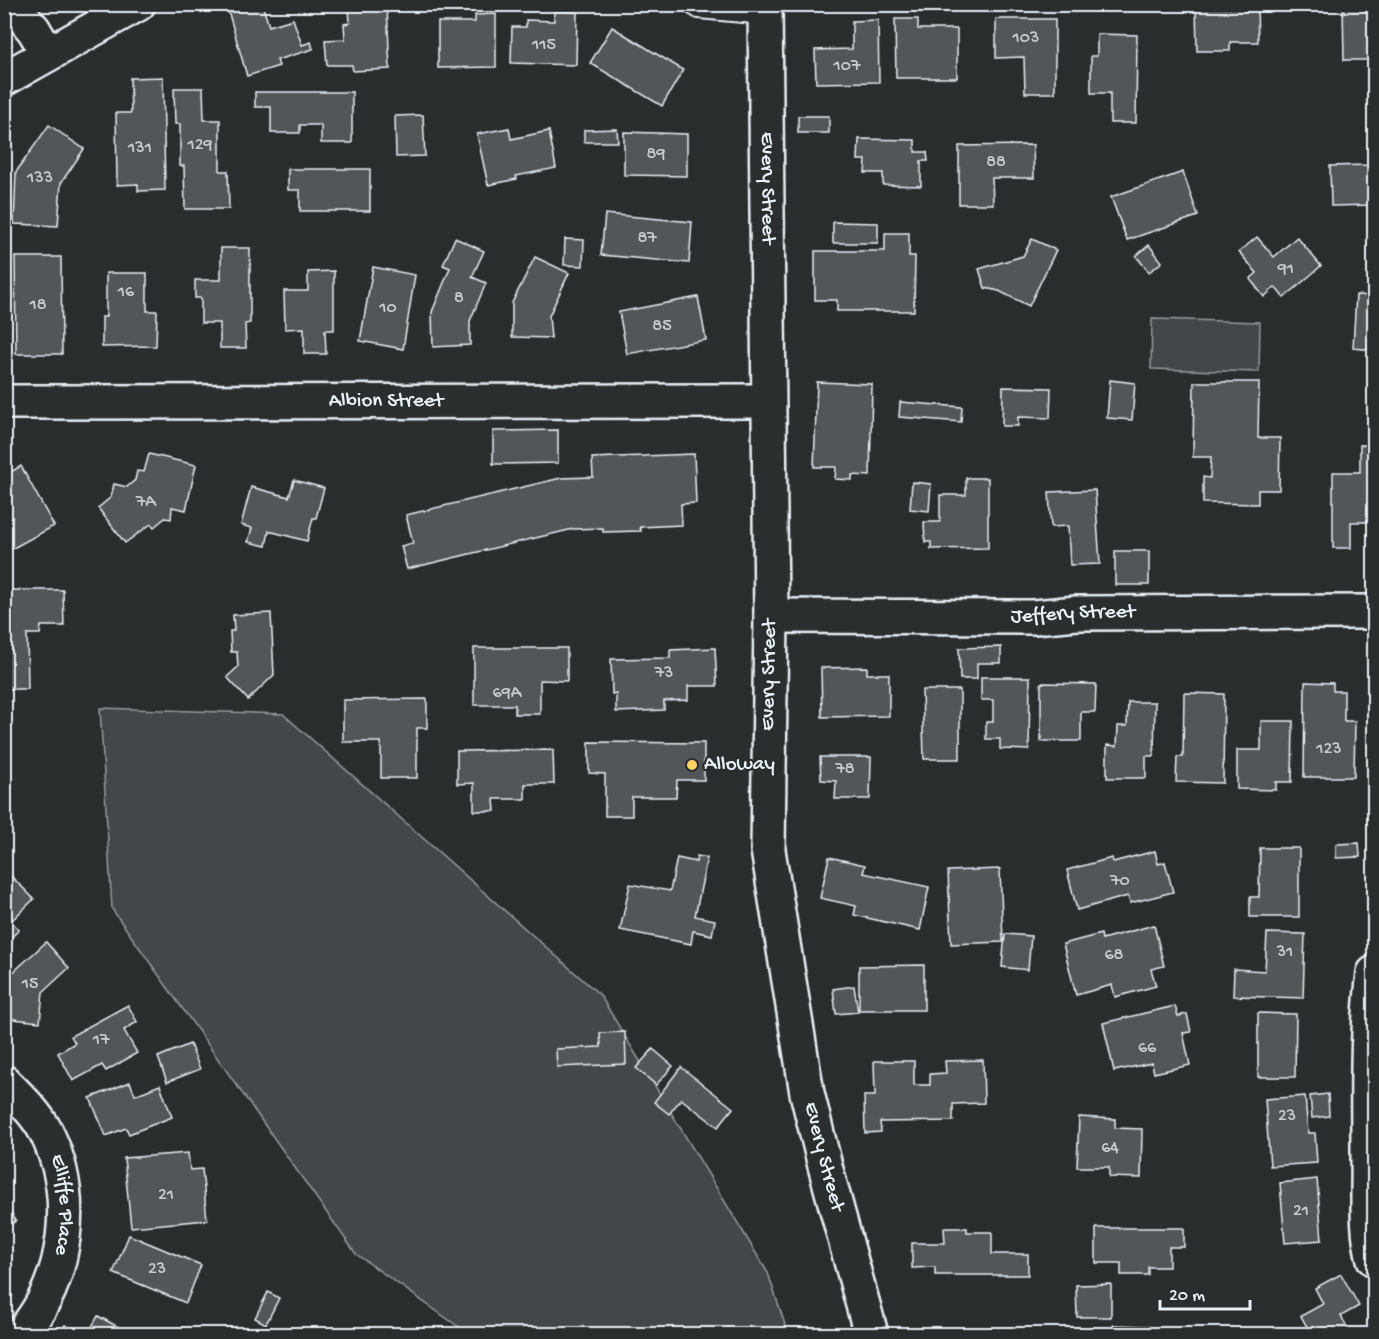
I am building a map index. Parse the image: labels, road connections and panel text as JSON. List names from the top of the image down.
{
  "streets": {
    "street": [
      "Every Street",
      "Albion Street",
      "Jeffery Street",
      "Elliffe Place"
    ]
  },
  "crossings": [
    ["Every Street", "Albion Street"],
    ["Every Street", "Jeffery Street"]
  ],
  "places": ["Alloway"],
  "house_numbers": [
    "103",
    "115",
    "107",
    "129",
    "131",
    "89",
    "88",
    "133",
    "87",
    "91",
    "16",
    "8",
    "18",
    "10",
    "85",
    "7A",
    "73",
    "69A",
    "123",
    "78",
    "70",
    "31",
    "68",
    "15",
    "17",
    "66",
    "23",
    "64",
    "21",
    "21",
    "23"
  ],
  "scale_bar": "20 m"
}
